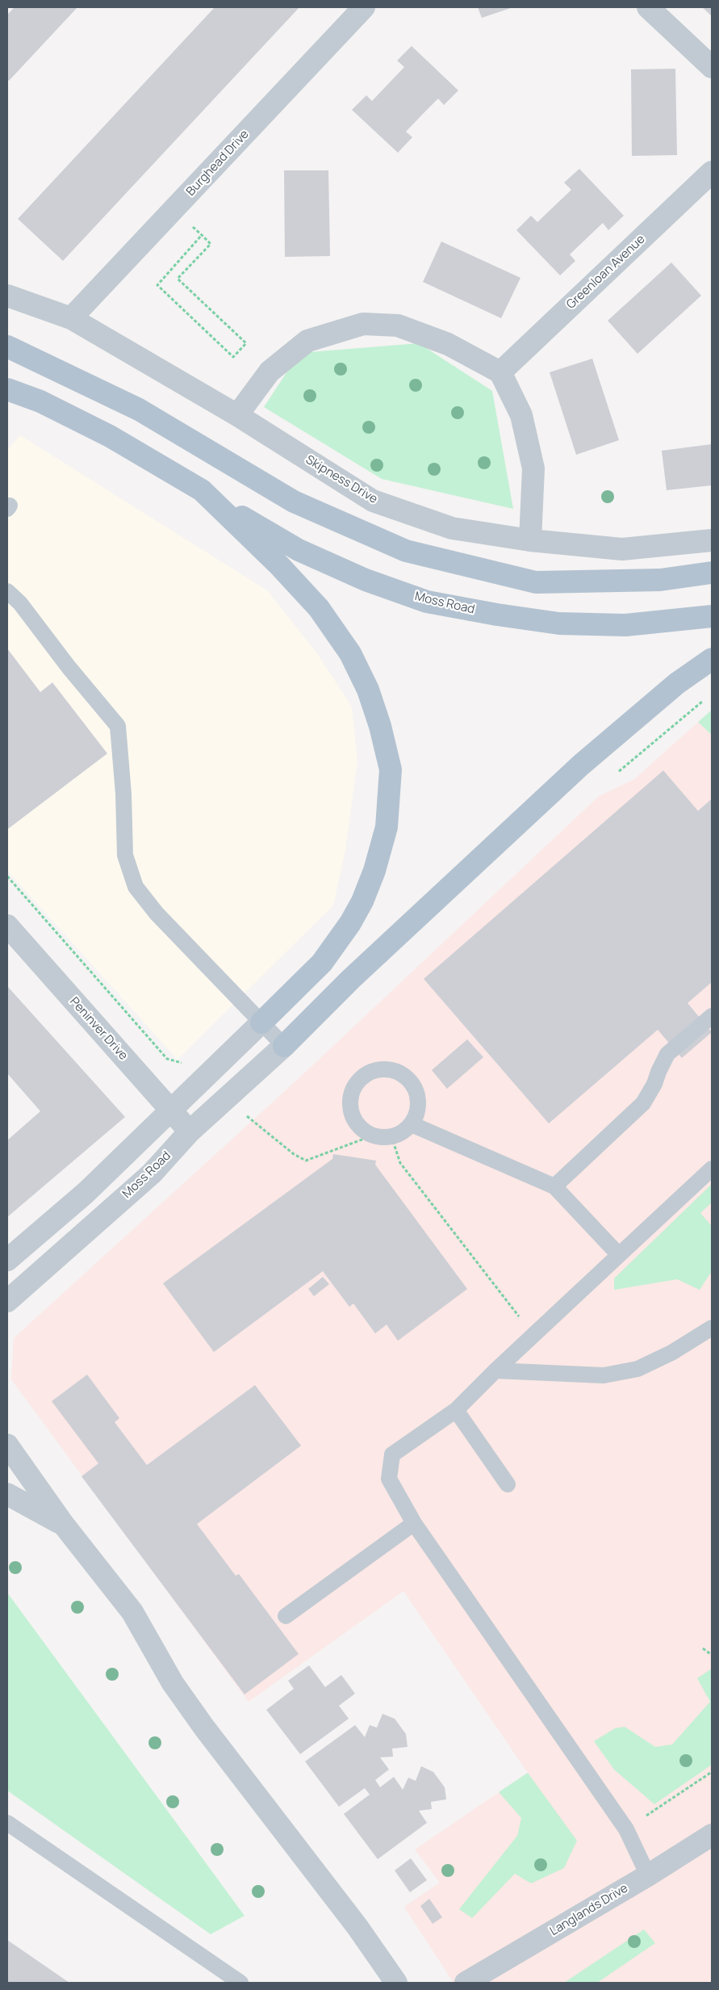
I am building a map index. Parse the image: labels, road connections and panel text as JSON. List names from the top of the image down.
{
  "streets": {
    "main road": ["Moss Road"],
    "street": [
      "Burghead Drive",
      "Greenloan Avenue",
      "Skipness Drive",
      "Peninver Drive",
      "Langlands Drive"
    ]
  },
  "crossings": [
    ["Burghead Drive", "Skipness Drive"],
    ["Moss Road", "Peninver Drive"]
  ]
}
